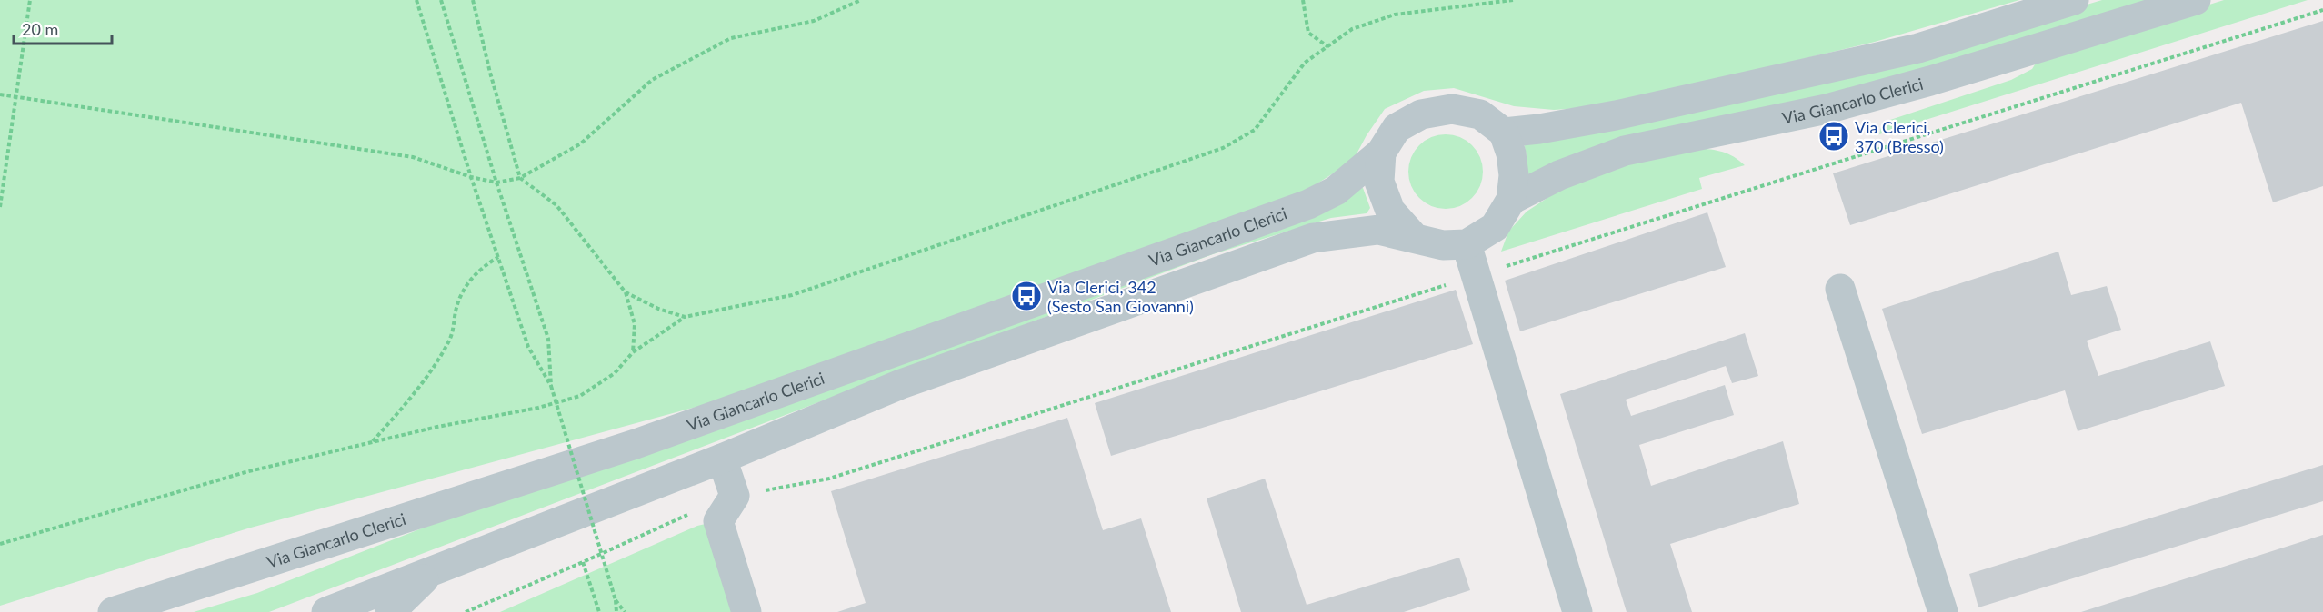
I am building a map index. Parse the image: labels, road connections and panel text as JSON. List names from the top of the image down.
{
  "streets": {
    "street": ["Via Giancarlo Clerici"]
  },
  "places": {
    "bus stop": ["Via Clerici, 370 (Bresso)", "Via Clerici, 342 (Sesto San Giovanni)"]
  },
  "scale_bar": "20 m"
}
